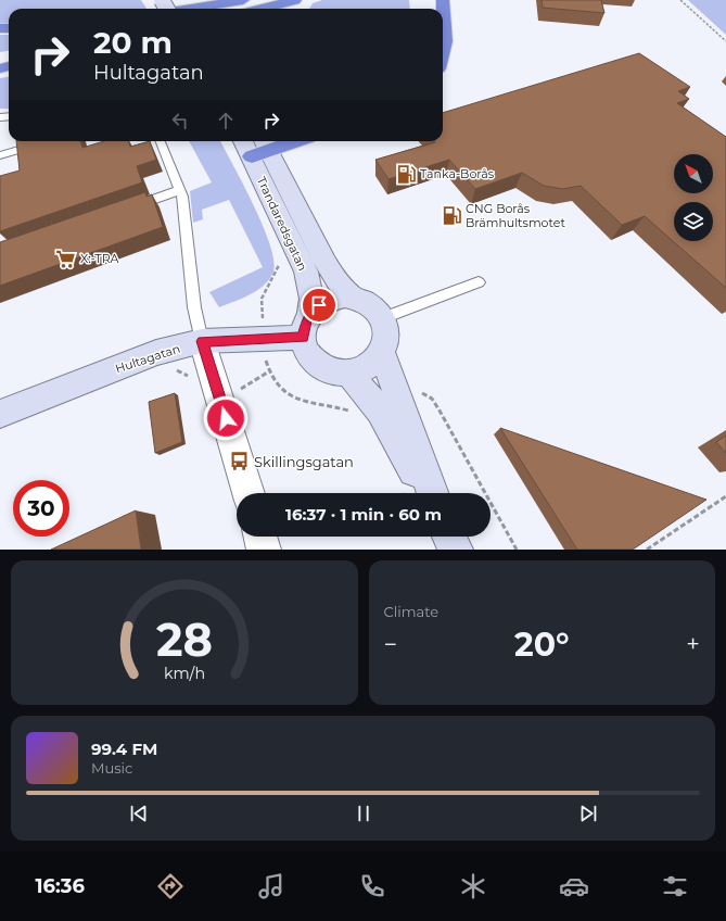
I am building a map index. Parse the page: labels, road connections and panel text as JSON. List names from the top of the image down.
{
  "streets": {
    "street": ["Trandaredsgatan", "Hultagatan"]
  },
  "crossings": [
    ["Trandaredsgatan", "Hultagatan"]
  ],
  "places": {
    "fuel station": ["Tanka-Borås", "CNG Borås Brämhultsmotet"],
    "supermarket": ["X:-TRA"],
    "bus stop": ["Skillingsgatan"]
  },
  "north": "top left",
  "page": {
    "turn": ["20 m", "Hultagatan"],
    "limit": "30",
    "trip": "16:37 · 1 min · 60 m",
    "tile": "Climate",
    "heat": ["−", "20°", "+"],
    "song": ["99.4 FM", "Music"],
    "tabs": "16:36",
    "gauge": ["28", "km/h"]
  }
}
